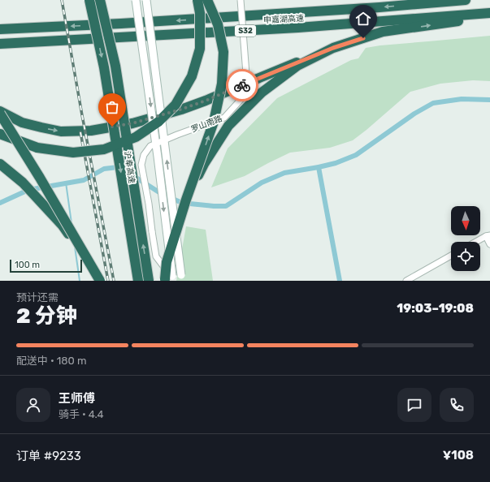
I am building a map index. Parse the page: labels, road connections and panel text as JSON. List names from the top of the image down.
{
  "streets": {
    "highway": ["申嘉湖高速", "S32", "沪奉高速"],
    "street": ["罗山南路"]
  },
  "scale_bar": "100 m",
  "north": "bottom",
  "page": {
    "scale": "100 m",
    "heading": ["2 分钟", "预计还需", "19:03–19:08"],
    "panel": [
      "王师傅",
      "骑手 · 4.4",
      "订单 #9233",
      "¥108"
    ],
    "bar": "配送中 · 180 m"
  }
}
